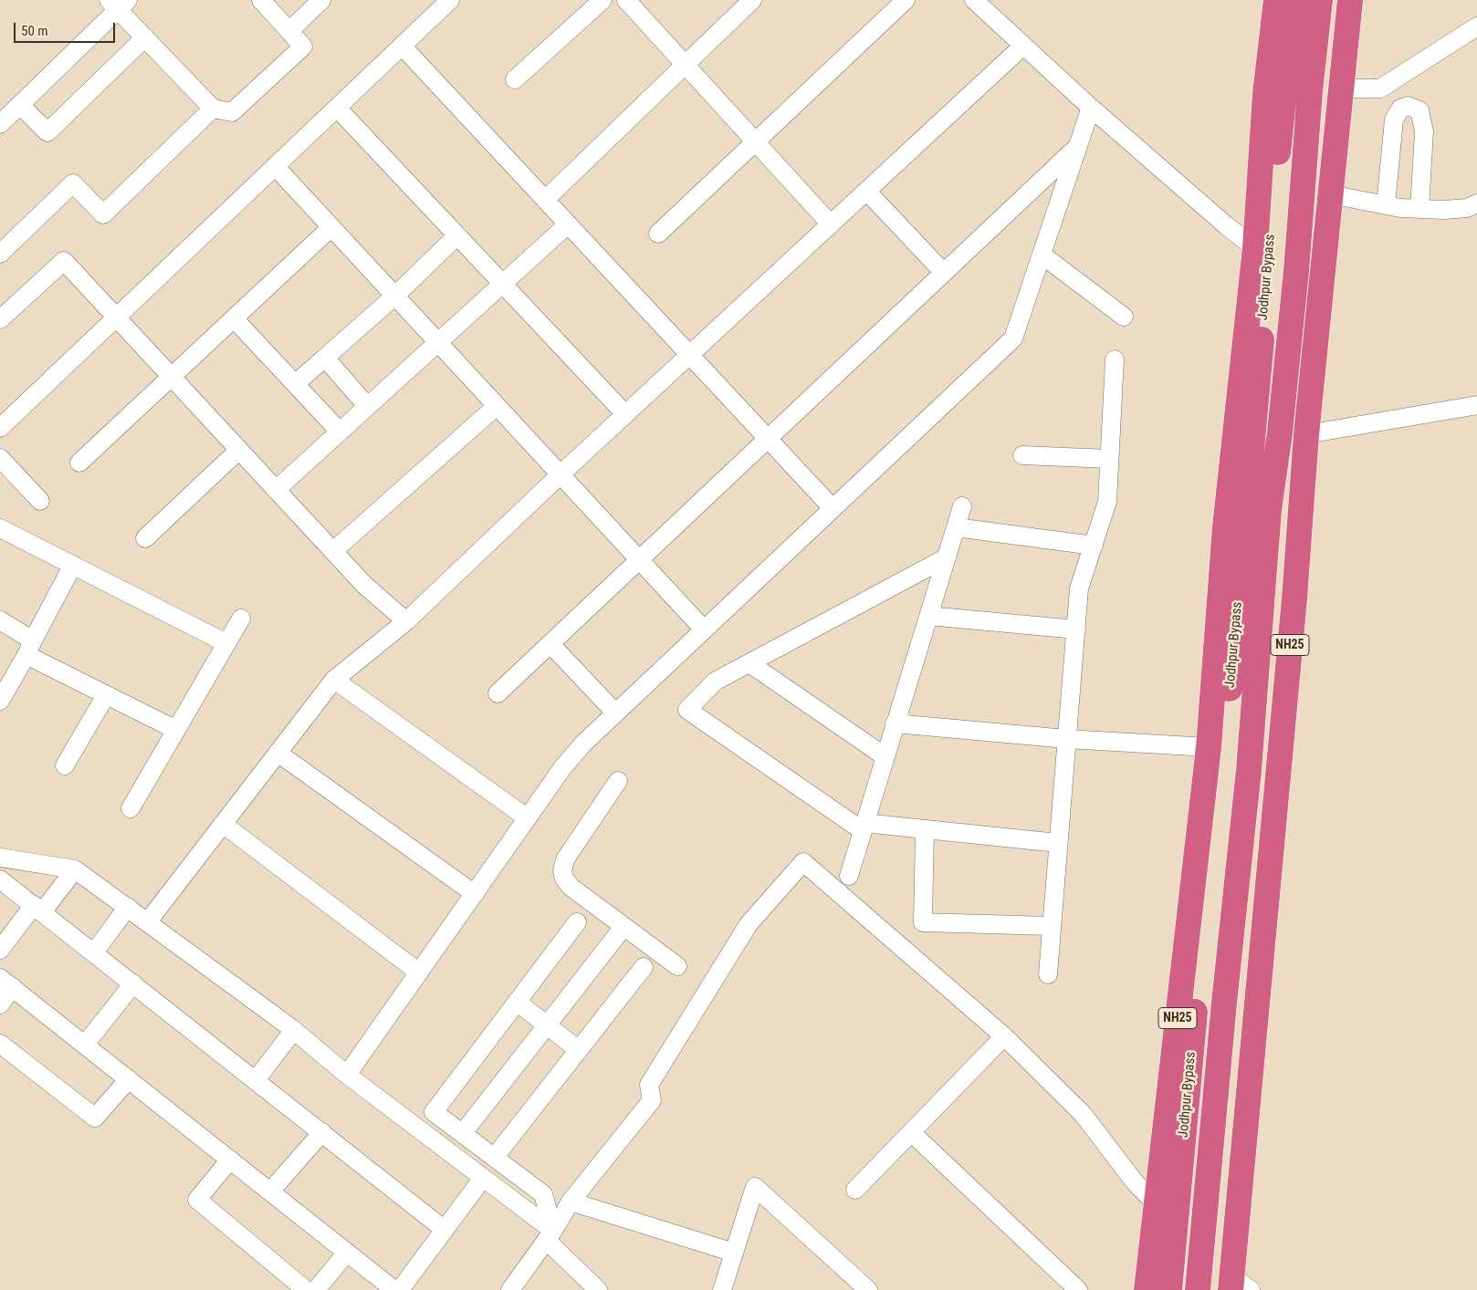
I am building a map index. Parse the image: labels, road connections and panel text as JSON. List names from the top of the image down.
{
  "streets": {
    "highway": ["Jodhpur Bypass", "NH25"]
  },
  "scale_bar": "50 m"
}
